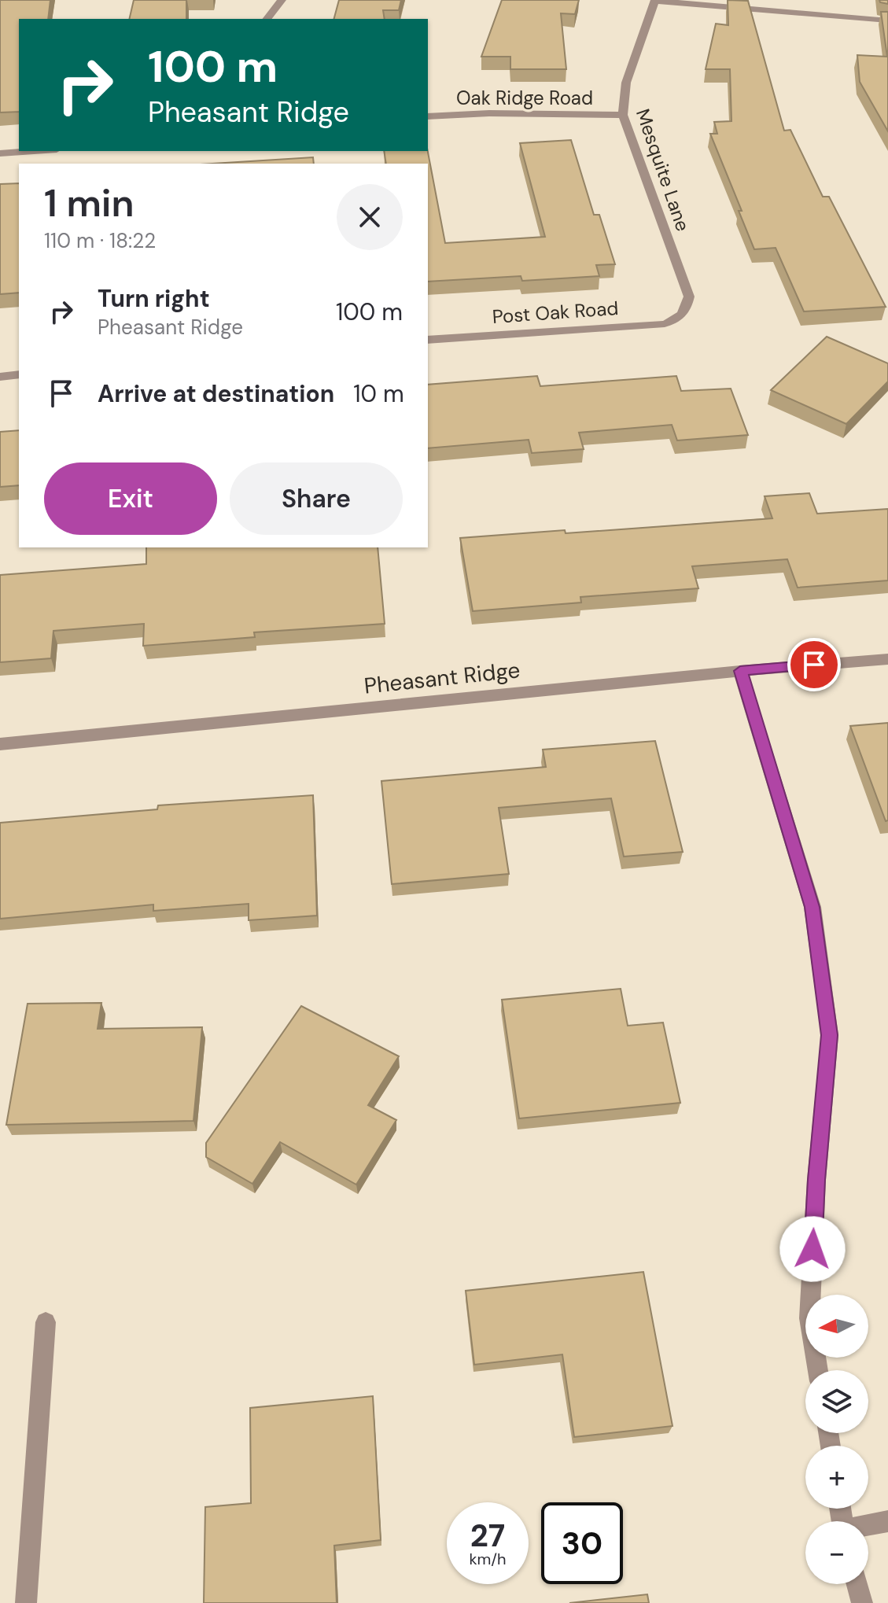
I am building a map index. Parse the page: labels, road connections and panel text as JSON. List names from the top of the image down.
{
  "streets": {
    "street": [
      "Oak Ridge Road",
      "Mesquite Lane",
      "Post Oak Road",
      "Pheasant Ridge"
    ]
  },
  "crossings": [
    ["Oak Ridge Road", "Mesquite Lane"],
    ["Mesquite Lane", "Post Oak Road"]
  ],
  "north": "left",
  "page": {
    "turn": ["100 m", "Pheasant Ridge"],
    "heading": ["1 min", "110 m · 18:22"],
    "list": [
      {
        "name": "Turn right",
        "note": "Pheasant Ridge",
        "value": "100 m"
      },
      {
        "name": "Arrive at destination",
        "value": "10 m"
      }
    ],
    "buttons": ["Exit", "Share"],
    "map_buttons": ["+", "−"],
    "speed": "27 km/h",
    "limit": "30"
  }
}
